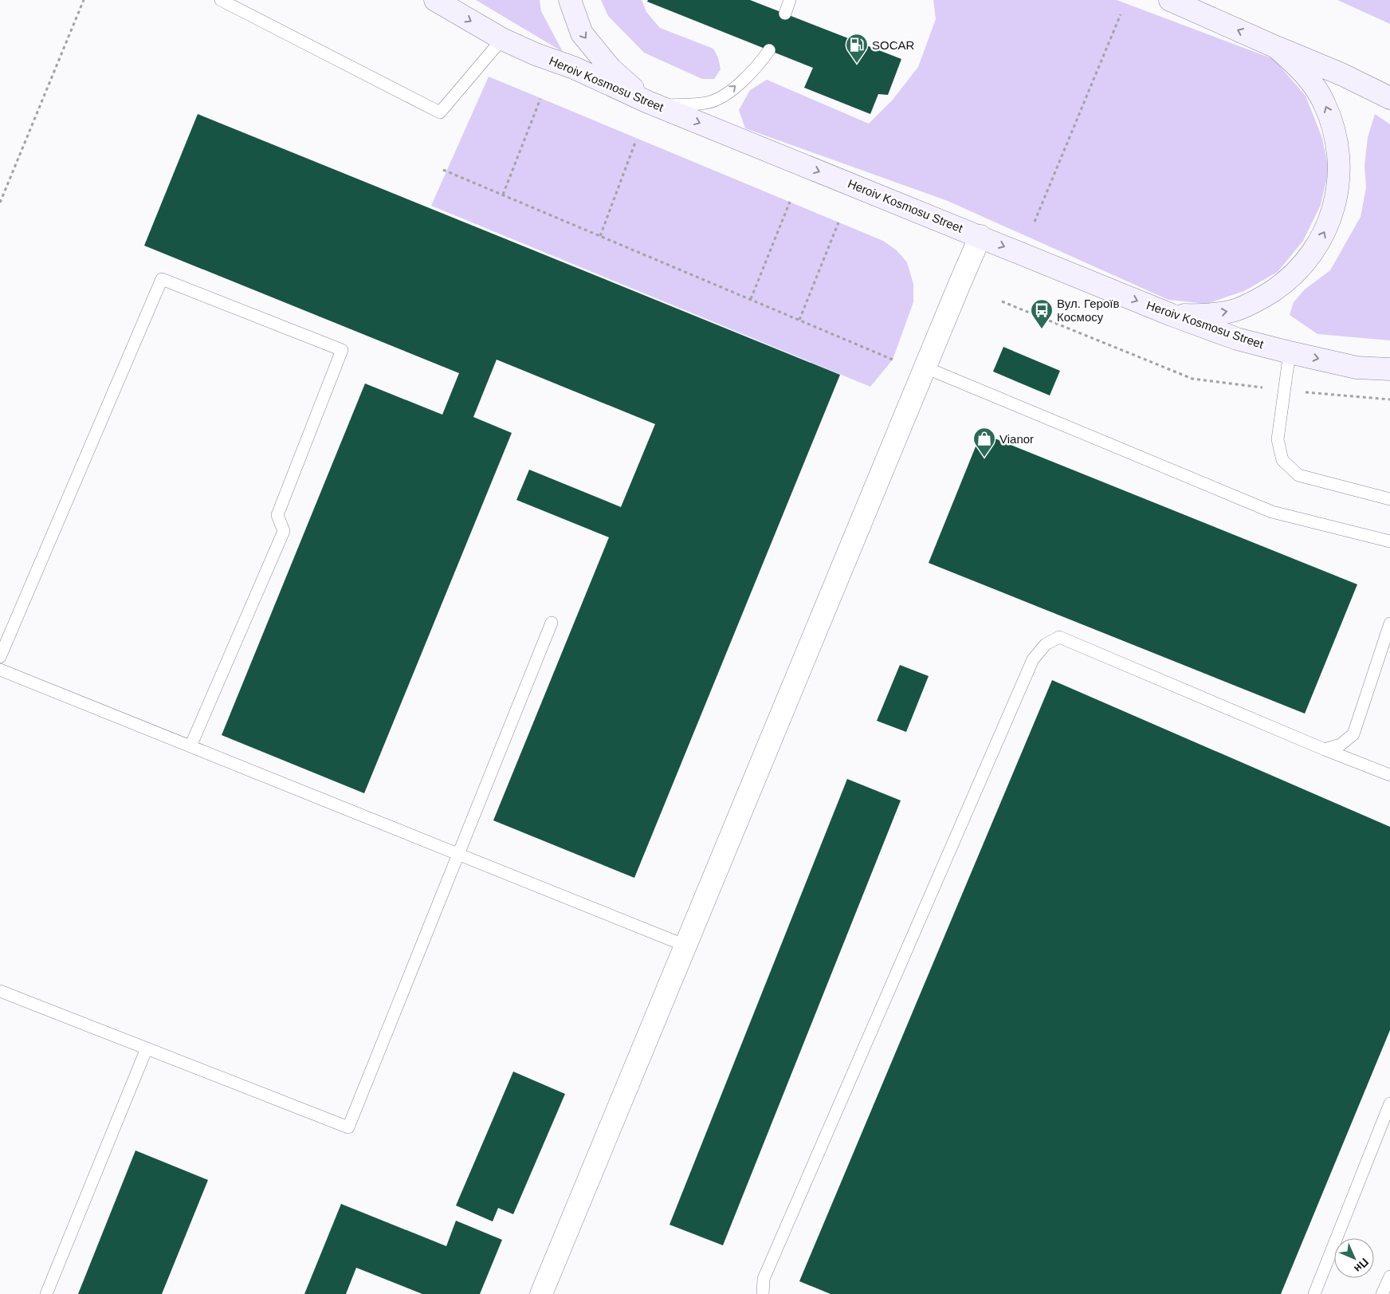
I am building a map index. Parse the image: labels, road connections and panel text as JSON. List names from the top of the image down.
{
  "streets": {
    "main road": ["Heroiv Kosmosu Street"]
  },
  "one_way": ["Heroiv Kosmosu Street"],
  "places": {
    "fuel station": ["SOCAR"],
    "bus stop": ["Вул. Героїв Космосу"],
    "shop": ["Vianor"]
  },
  "north": "bottom right"
}
